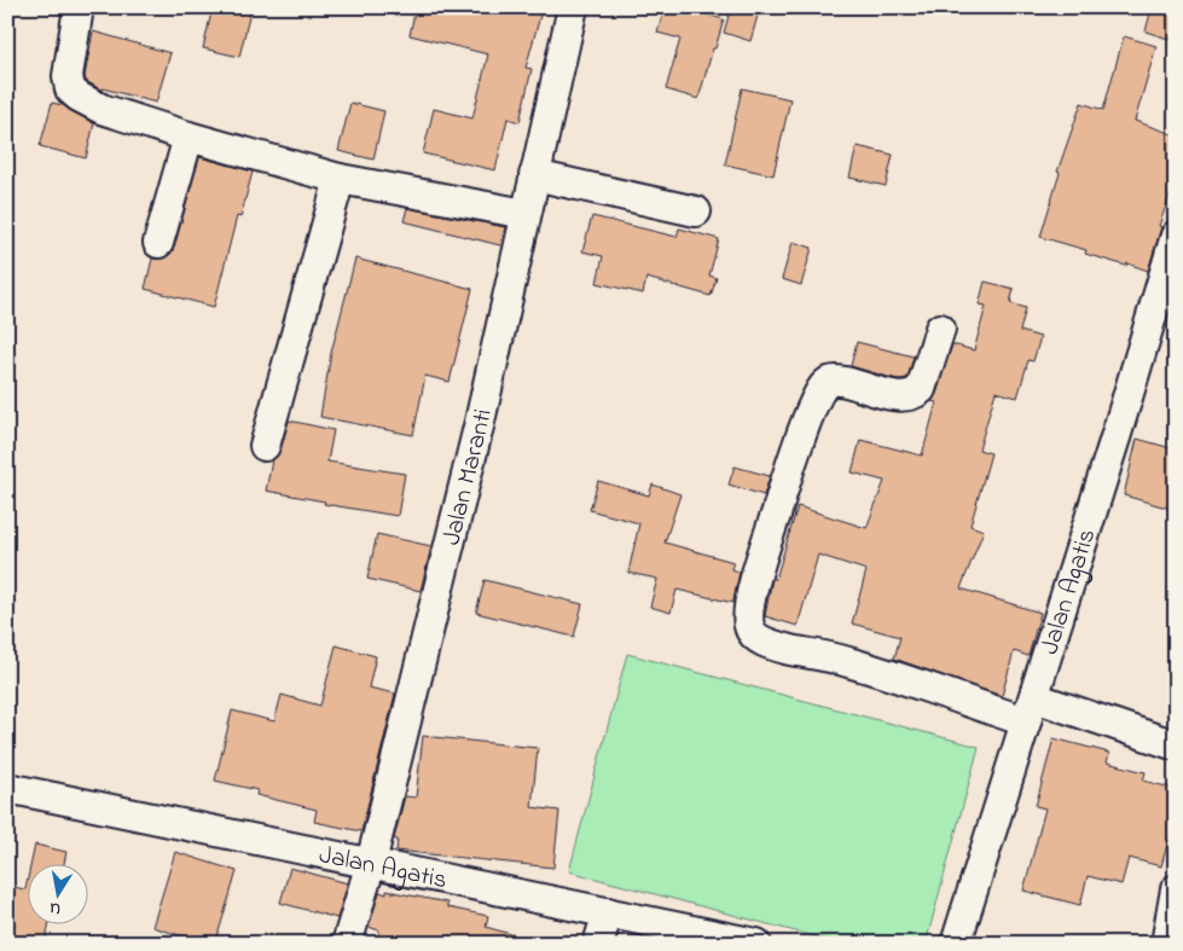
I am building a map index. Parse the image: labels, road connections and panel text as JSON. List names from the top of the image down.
{
  "streets": {
    "street": ["Jalan Maranti", "Jalan Agatis"]
  },
  "crossings": [
    ["Jalan Maranti", "Jalan Agatis"]
  ],
  "north": "bottom"
}
